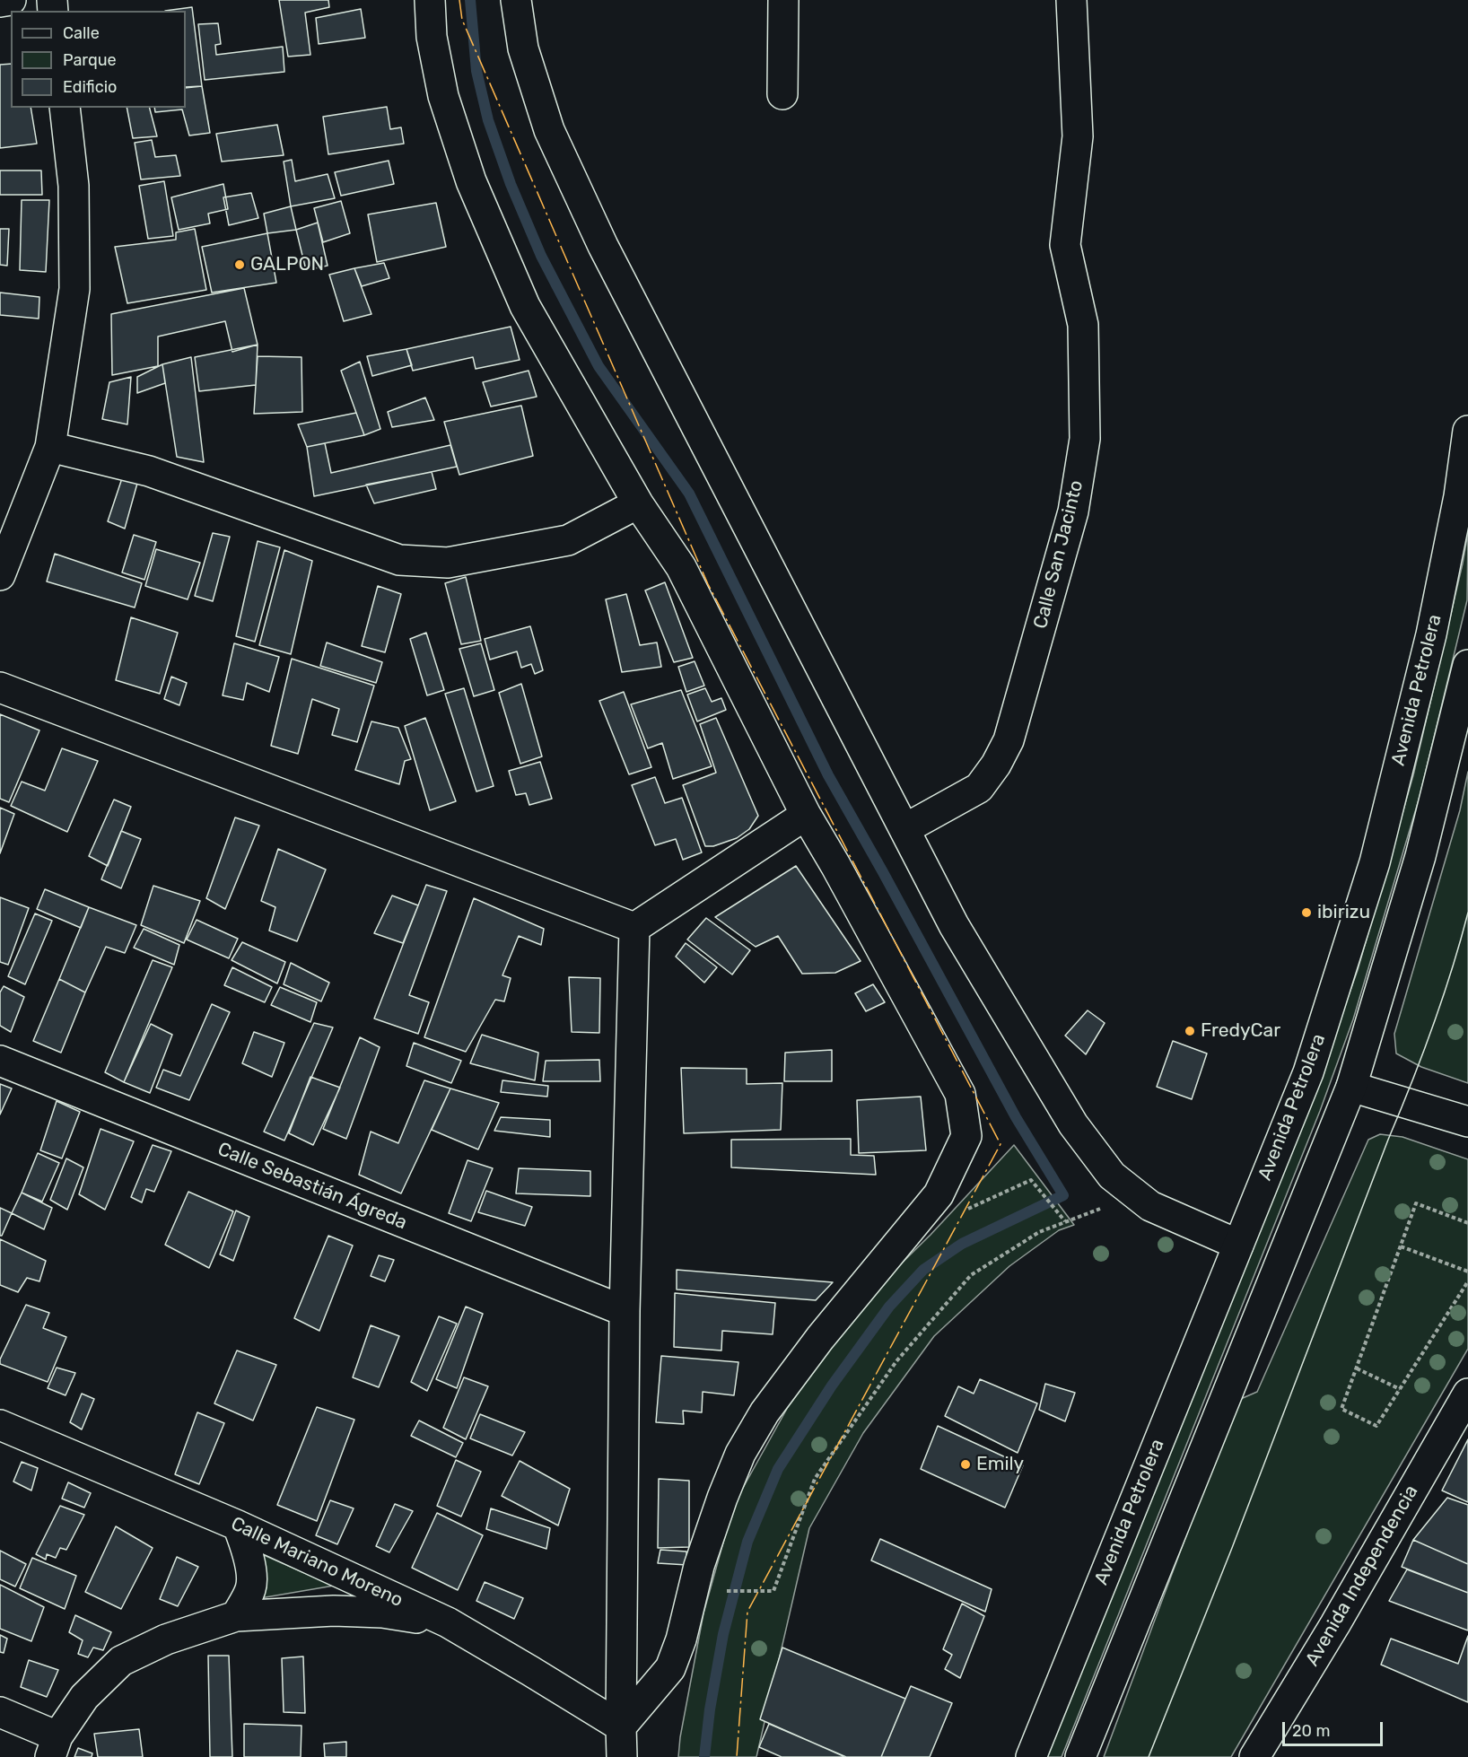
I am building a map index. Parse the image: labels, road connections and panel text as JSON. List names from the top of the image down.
{
  "streets": {
    "main road": [
      "Calle San Jacinto",
      "Avenida Petrolera",
      "Calle Sebastián Ágreda",
      "Calle Mariano Moreno",
      "Avenida Independencia"
    ]
  },
  "places": [
    "GALPON",
    "ibirizu",
    "FredyCar",
    "Emily"
  ],
  "legend": ["Calle", "Parque", "Edificio"],
  "scale_bar": "20 m"
}
